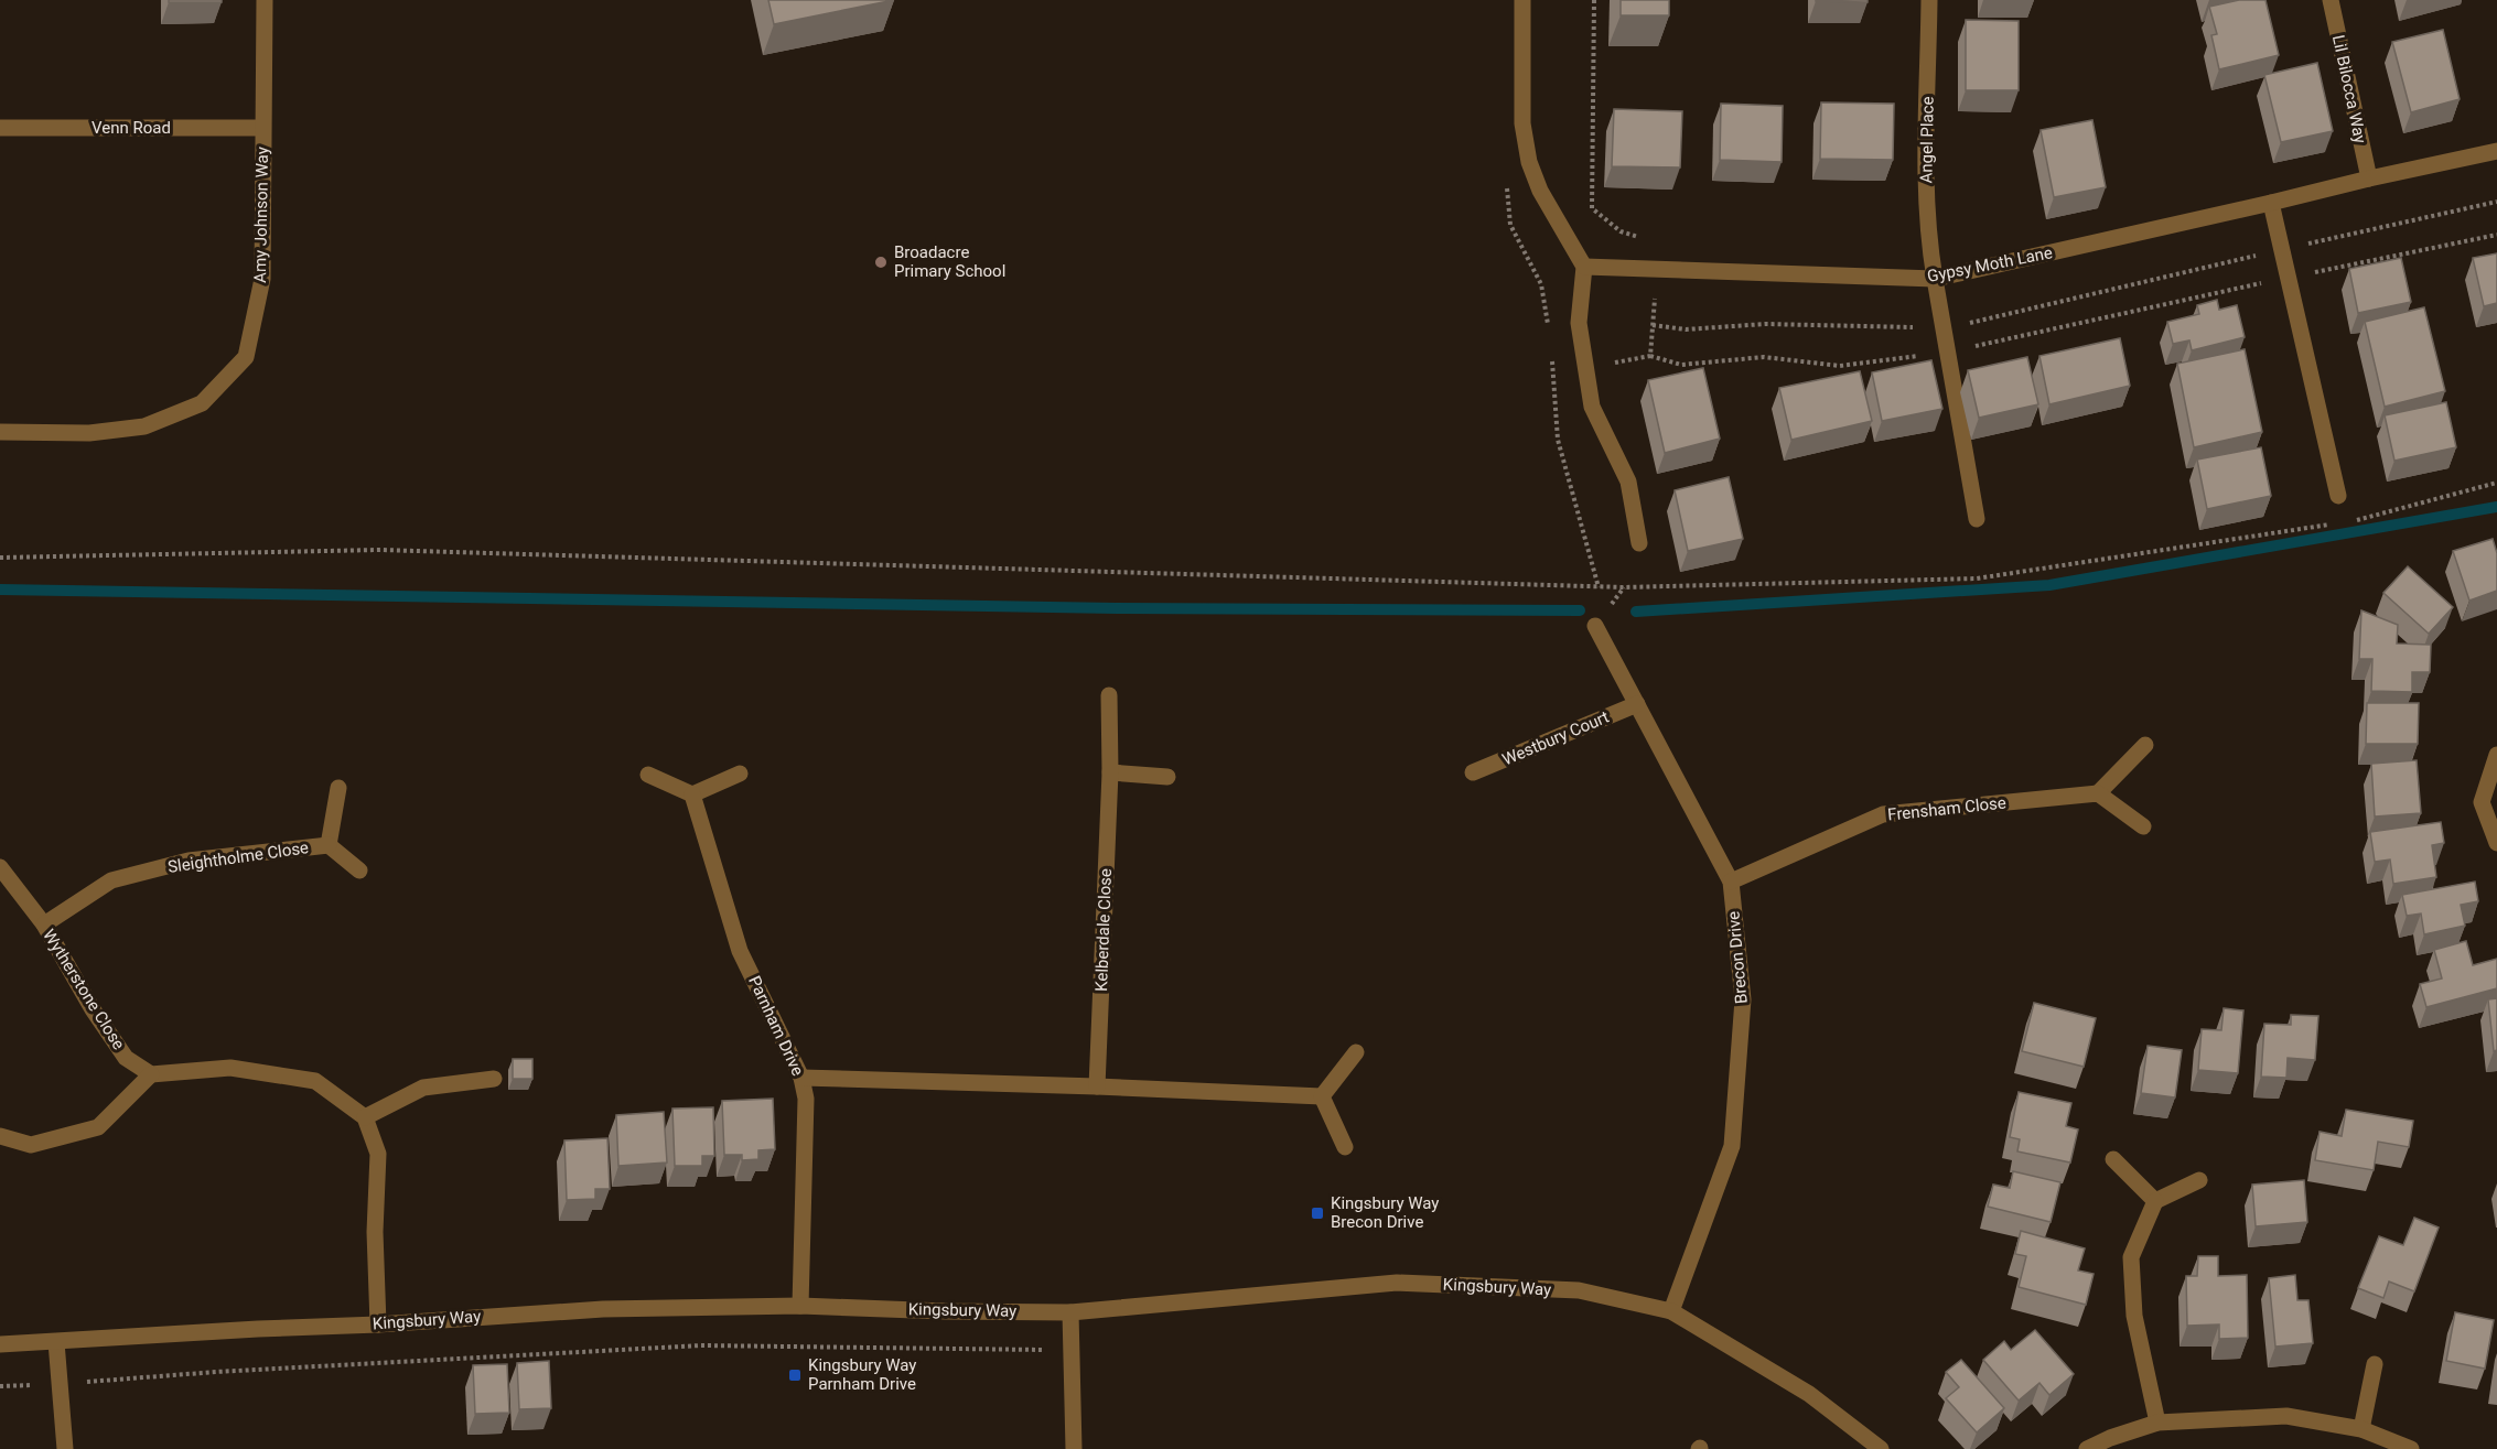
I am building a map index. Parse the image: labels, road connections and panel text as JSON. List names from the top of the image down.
{
  "streets": {
    "street": [
      "Lil Bilocca Way",
      "Venn Road",
      "Angel Place",
      "Amy Johnson Way",
      "Gypsy Moth Lane",
      "Westbury Court",
      "Frensham Close",
      "Sleightholme Close",
      "Kelberdale Close",
      "Brecon Drive",
      "Wytherstone Close",
      "Parnham Drive",
      "Kingsbury Way"
    ]
  },
  "crossings": [
    ["Lil Bilocca Way", "Gypsy Moth Lane"],
    ["Venn Road", "Amy Johnson Way"],
    ["Angel Place", "Gypsy Moth Lane"],
    ["Westbury Court", "Brecon Drive"],
    ["Frensham Close", "Brecon Drive"],
    ["Sleightholme Close", "Wytherstone Close"],
    ["Brecon Drive", "Kingsbury Way"],
    ["Parnham Drive", "Kingsbury Way"]
  ],
  "places": {
    "other": ["Broadacre Primary School"],
    "transit": ["Kingsbury Way Brecon Drive", "Kingsbury Way Parnham Drive"]
  }
}
